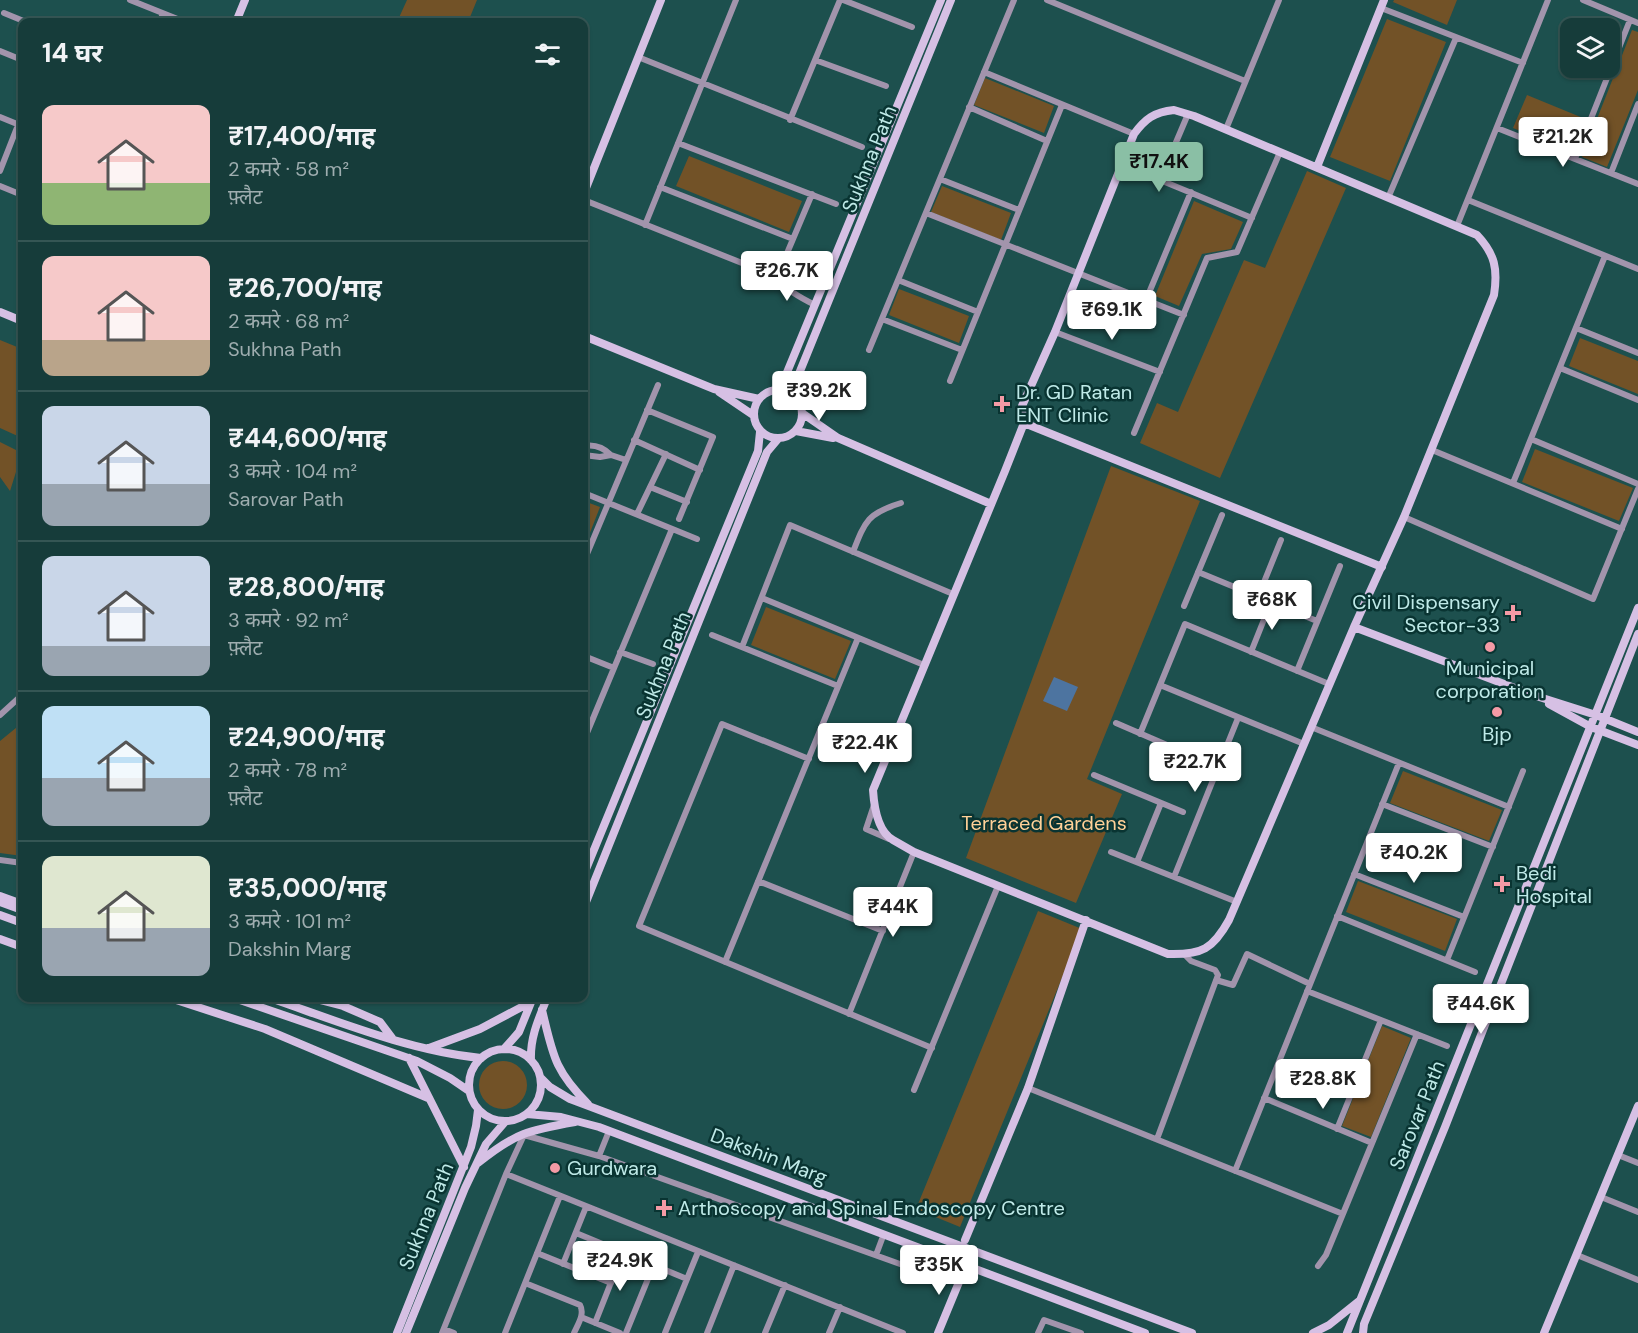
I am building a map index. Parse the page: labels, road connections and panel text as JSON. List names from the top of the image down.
{
  "streets": {
    "main road": ["Sukhna Path", "Sarovar Path", "Dakshin Marg"]
  },
  "crossings": [
    ["Sukhna Path", "Dakshin Marg"]
  ],
  "parks": ["Terraced Gardens"],
  "places": {
    "health": [
      "Dr. GD Ratan ENT Clinic",
      "Civil Dispensary Sector-33",
      "Bedi Hospital",
      "Arthoscopy and Spinal Endoscopy Centre"
    ],
    "other": ["Municipal corporation", "Bjp", "Gurdwara"]
  },
  "page": {
    "heading": "14 घर",
    "list": [
      {
        "name": "₹17,400/माह",
        "note": "2 कमरे · 58 m² · फ़्लैट"
      },
      {
        "name": "₹26,700/माह",
        "note": "2 कमरे · 68 m² · Sukhna Path"
      },
      {
        "name": "₹44,600/माह",
        "note": "3 कमरे · 104 m² · Sarovar Path"
      },
      {
        "name": "₹28,800/माह",
        "note": "3 कमरे · 92 m² · फ़्लैट"
      },
      {
        "name": "₹24,900/माह",
        "note": "2 कमरे · 78 m² · फ़्लैट"
      },
      {
        "name": "₹35,000/माह",
        "note": "3 कमरे · 101 m² · Dakshin Marg"
      }
    ],
    "price": [
      "₹21.2K",
      "₹17.4K",
      "₹26.7K",
      "₹69.1K",
      "₹39.2K",
      "₹68K",
      "₹22.4K",
      "₹22.7K",
      "₹40.2K",
      "₹44K",
      "₹44.6K",
      "₹28.8K",
      "₹24.9K",
      "₹35K"
    ]
  }
}
